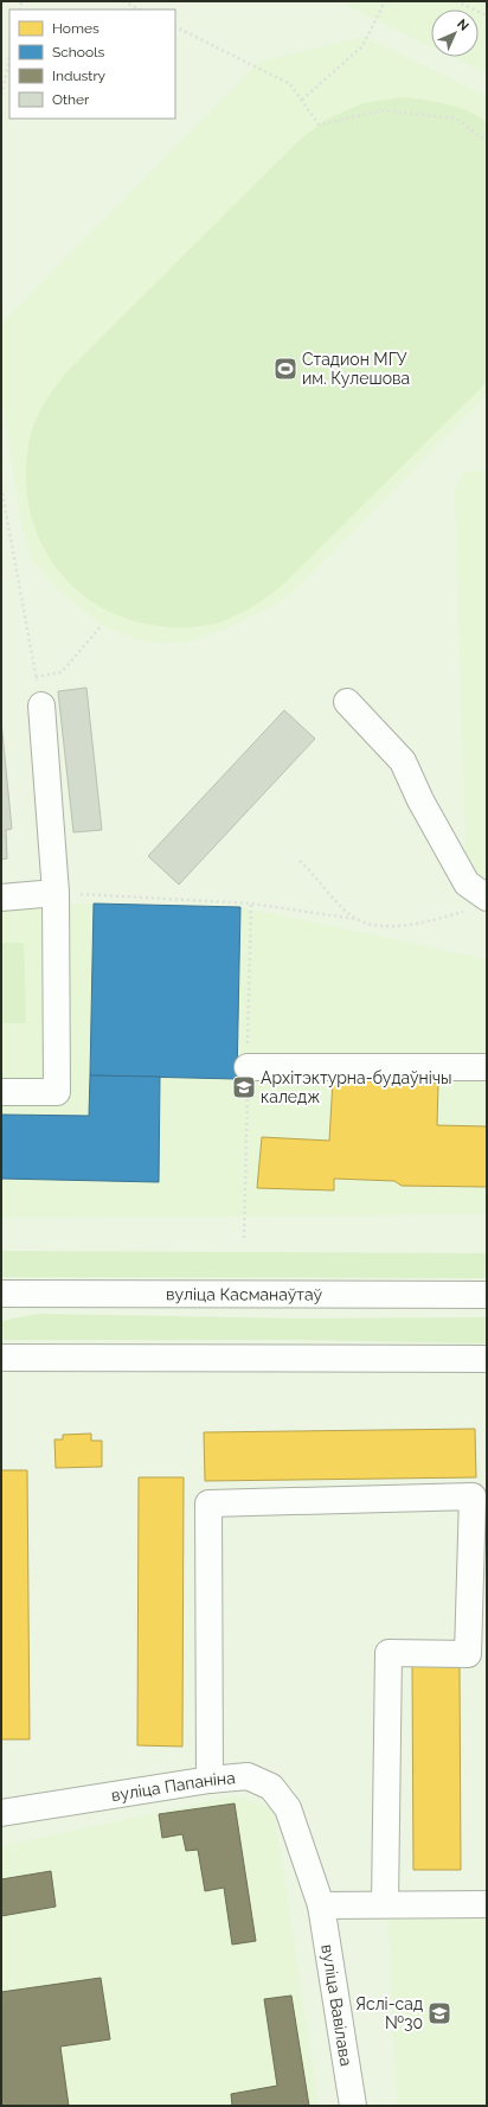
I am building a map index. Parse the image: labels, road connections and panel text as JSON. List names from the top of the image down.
{
  "streets": {
    "main road": ["вуліца Касманаўтаў", "вуліца Папаніна", "вуліца Вавілава"]
  },
  "crossings": [
    ["вуліца Папаніна", "вуліца Вавілава"]
  ],
  "places": {
    "sports": ["Стадион МГУ им. Кулешова"],
    "school or university": ["Архітэктурна-будаўнічы каледж", "Яслі-сад №30"]
  },
  "legend": [
    "Homes",
    "Schools",
    "Industry",
    "Other"
  ],
  "north": "top right"
}
